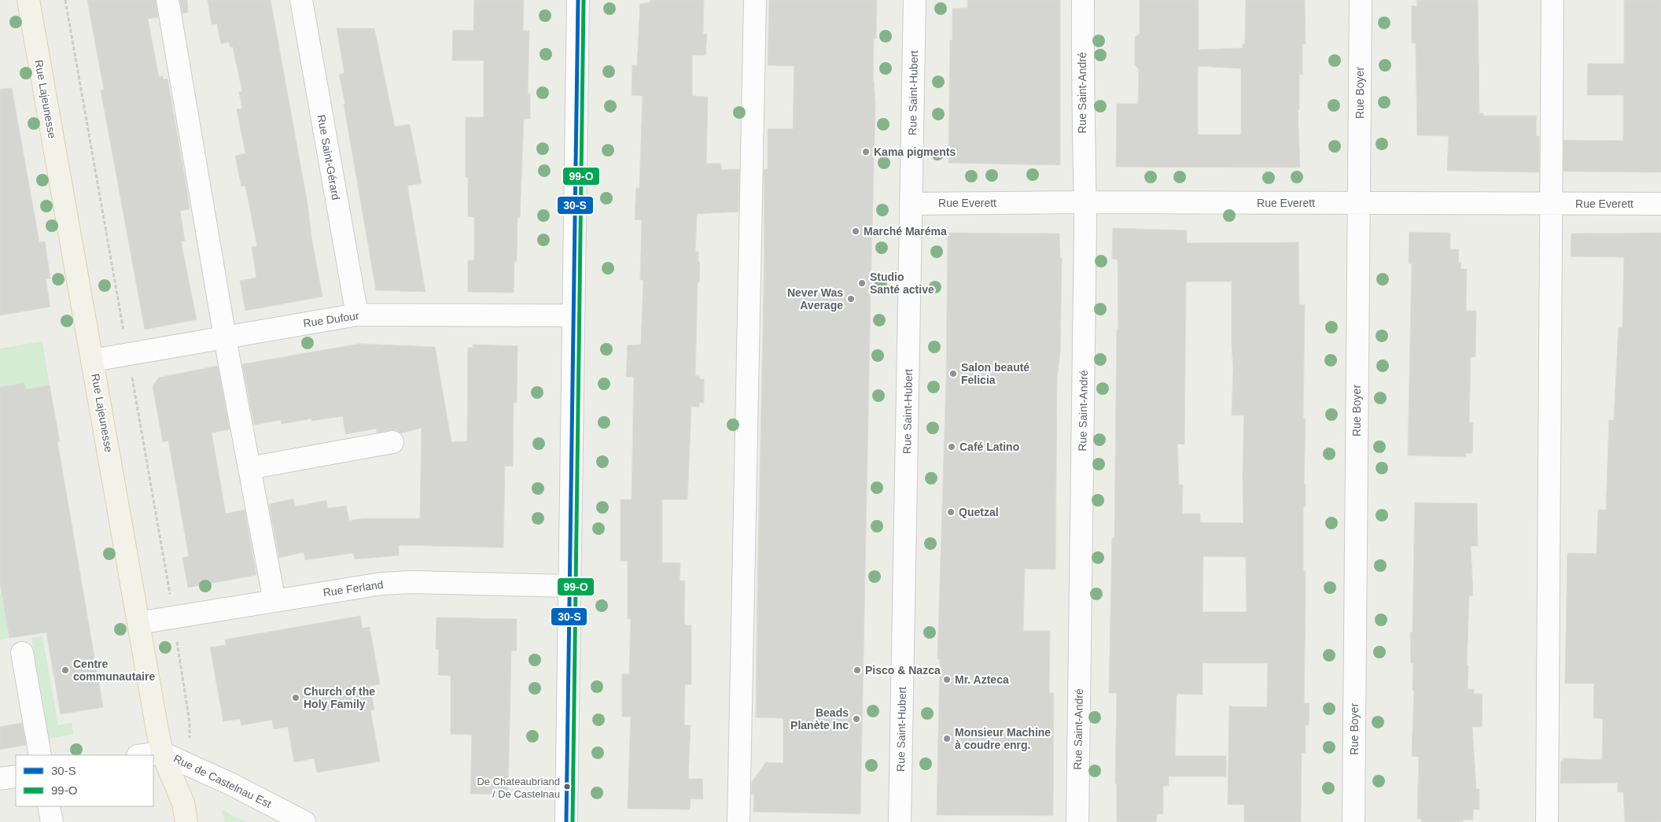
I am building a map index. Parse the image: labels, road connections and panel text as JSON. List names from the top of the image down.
{
  "streets": {
    "main road": ["Rue Lajeunesse"],
    "street": [
      "Rue Saint-Hubert",
      "Rue Saint-André",
      "Rue Boyer",
      "Rue Saint-Gérard",
      "Rue Everett",
      "Rue Dufour",
      "Rue Ferland",
      "Rue de Castelnau Est"
    ]
  },
  "crossings": [
    ["Rue Saint-Hubert", "Rue Everett"],
    ["Rue Saint-André", "Rue Everett"],
    ["Rue Boyer", "Rue Everett"],
    ["Rue Lajeunesse", "Rue Dufour"],
    ["Rue Lajeunesse", "Rue Ferland"],
    ["Rue Lajeunesse", "Rue de Castelnau Est"],
    ["Rue Saint-Gérard", "Rue Dufour"]
  ],
  "places": [
    "Kama pigments",
    "Marché Maréma",
    "Studio Santé active",
    "Never Was Average",
    "Salon beauté Felicia",
    "Café Latino",
    "Quetzal",
    "Centre communautaire",
    "Pisco & Nazca",
    "Mr. Azteca",
    "Church of the Holy Family",
    "Beads Planète Inc",
    "Monsieur Machine à coudre enrg.",
    "De Chateaubriand / De Castelnau"
  ],
  "lines": ["transit line 30-S", "transit line 99-O"],
  "legend": ["30-S", "99-O"]
}
